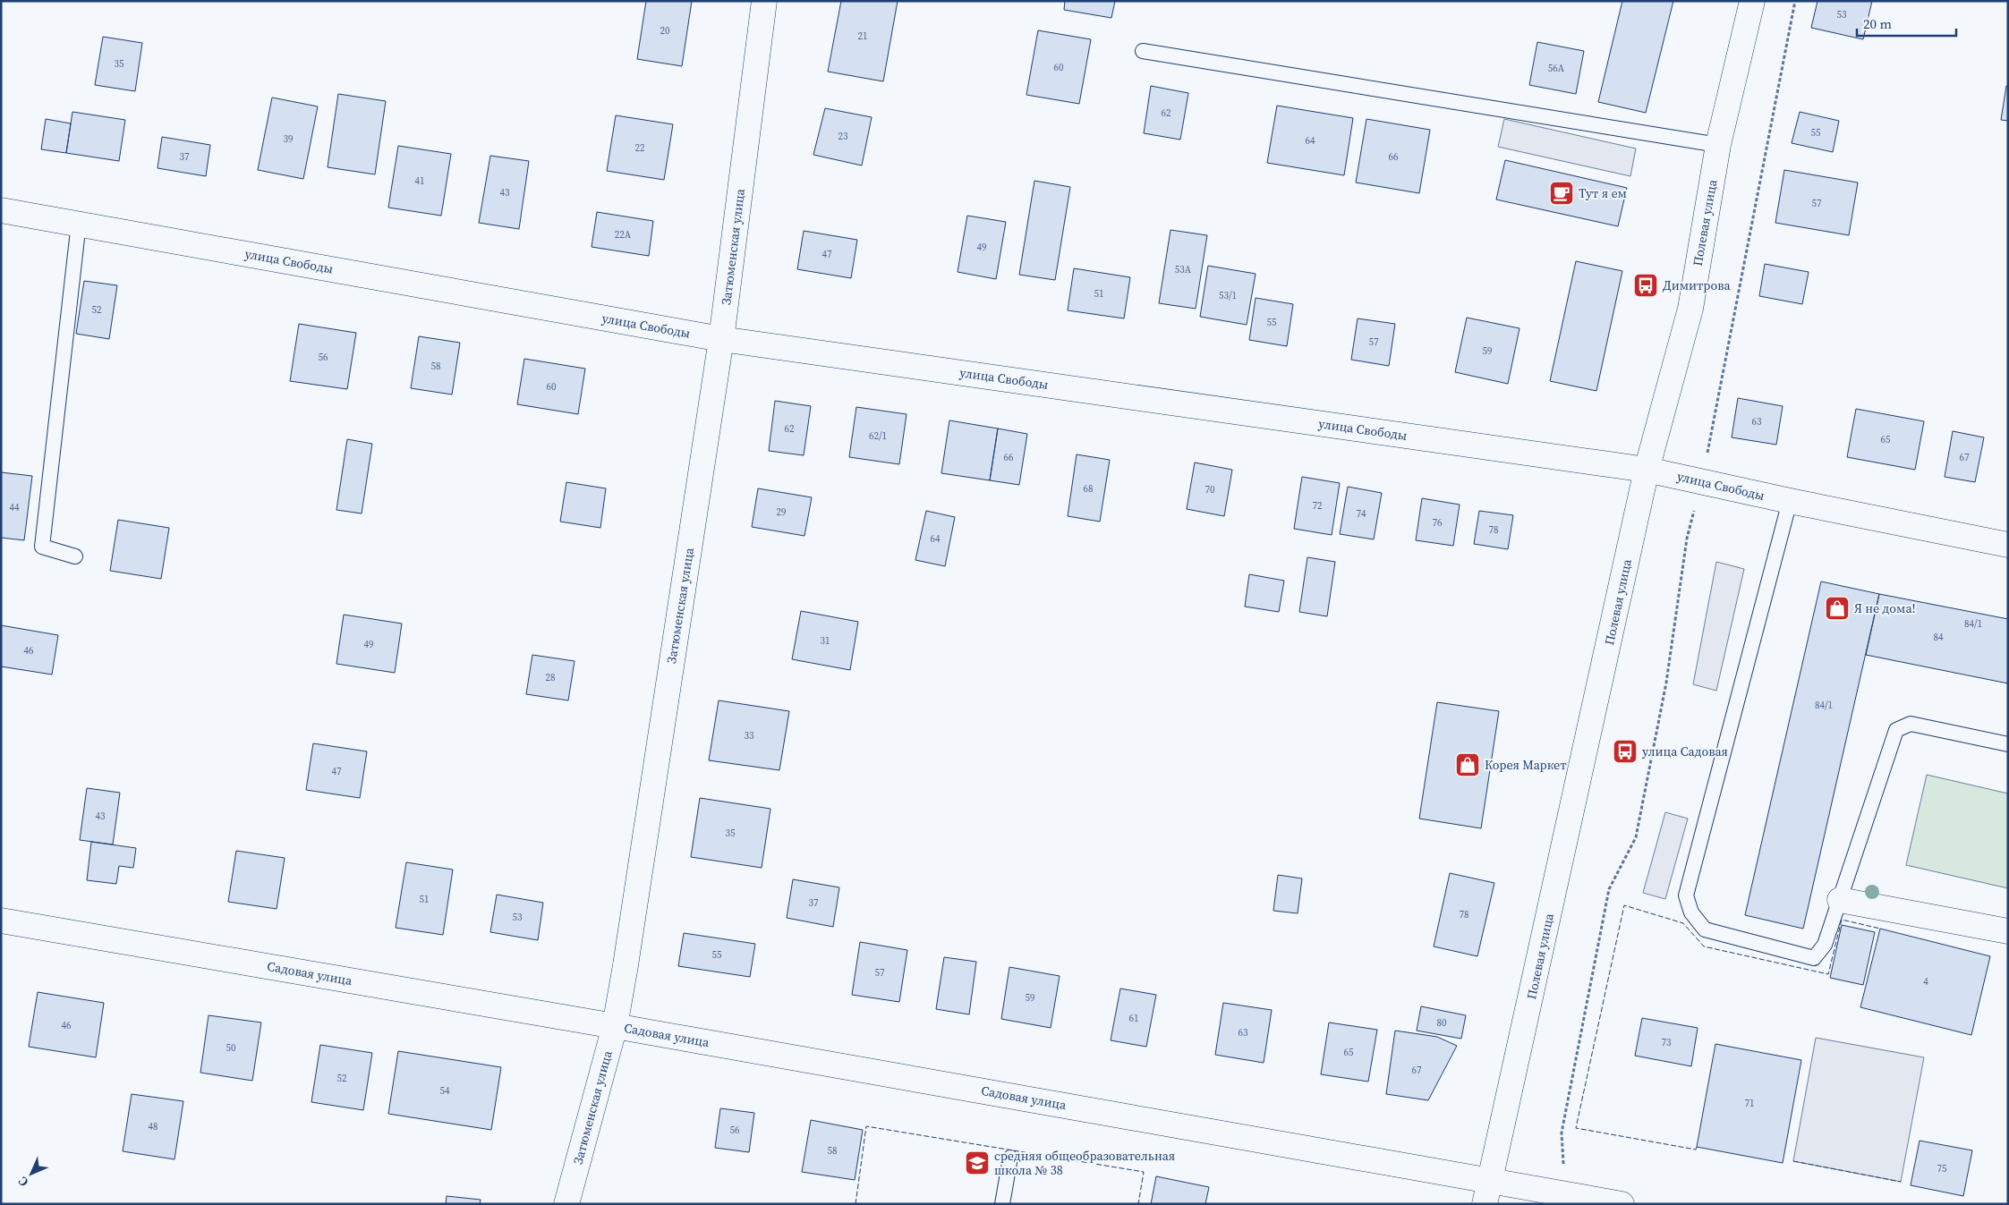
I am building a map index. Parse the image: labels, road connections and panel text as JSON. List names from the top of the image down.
{
  "streets": {
    "street": [
      "Полевая улица",
      "Затюменская улица",
      "улица Свободы",
      "Садовая улица"
    ]
  },
  "crossings": [
    ["Полевая улица", "улица Свободы"],
    ["Полевая улица", "Садовая улица"],
    ["Затюменская улица", "улица Свободы"],
    ["Затюменская улица", "Садовая улица"]
  ],
  "places": {
    "cafe": ["Тут я ем"],
    "bus stop": ["Димитрова", "улица Садовая"],
    "shop": ["Я не дома!", "Корея Маркет"],
    "school or university": ["средняя общеобразовательная школа № 38"]
  },
  "house_numbers": [
    "53",
    "20",
    "21",
    "35",
    "60",
    "56А",
    "62",
    "55",
    "23",
    "39",
    "64",
    "22",
    "37",
    "66",
    "41",
    "43",
    "57",
    "22А",
    "49",
    "47",
    "53А",
    "51",
    "53/1",
    "52",
    "55",
    "57",
    "59",
    "56",
    "58",
    "60",
    "63",
    "62",
    "62/1",
    "65",
    "66",
    "67",
    "68",
    "70",
    "72",
    "44",
    "29",
    "74",
    "76",
    "78",
    "64",
    "84/1",
    "84",
    "31",
    "49",
    "46",
    "28",
    "84/1",
    "33",
    "47",
    "43",
    "35",
    "51",
    "37",
    "78",
    "53",
    "55",
    "57",
    "4",
    "59",
    "61",
    "80",
    "46",
    "63",
    "73",
    "50",
    "65",
    "67",
    "52",
    "54",
    "71",
    "48",
    "56",
    "58",
    "75"
  ],
  "scale_bar": "20 m",
  "north": "bottom left"
}
